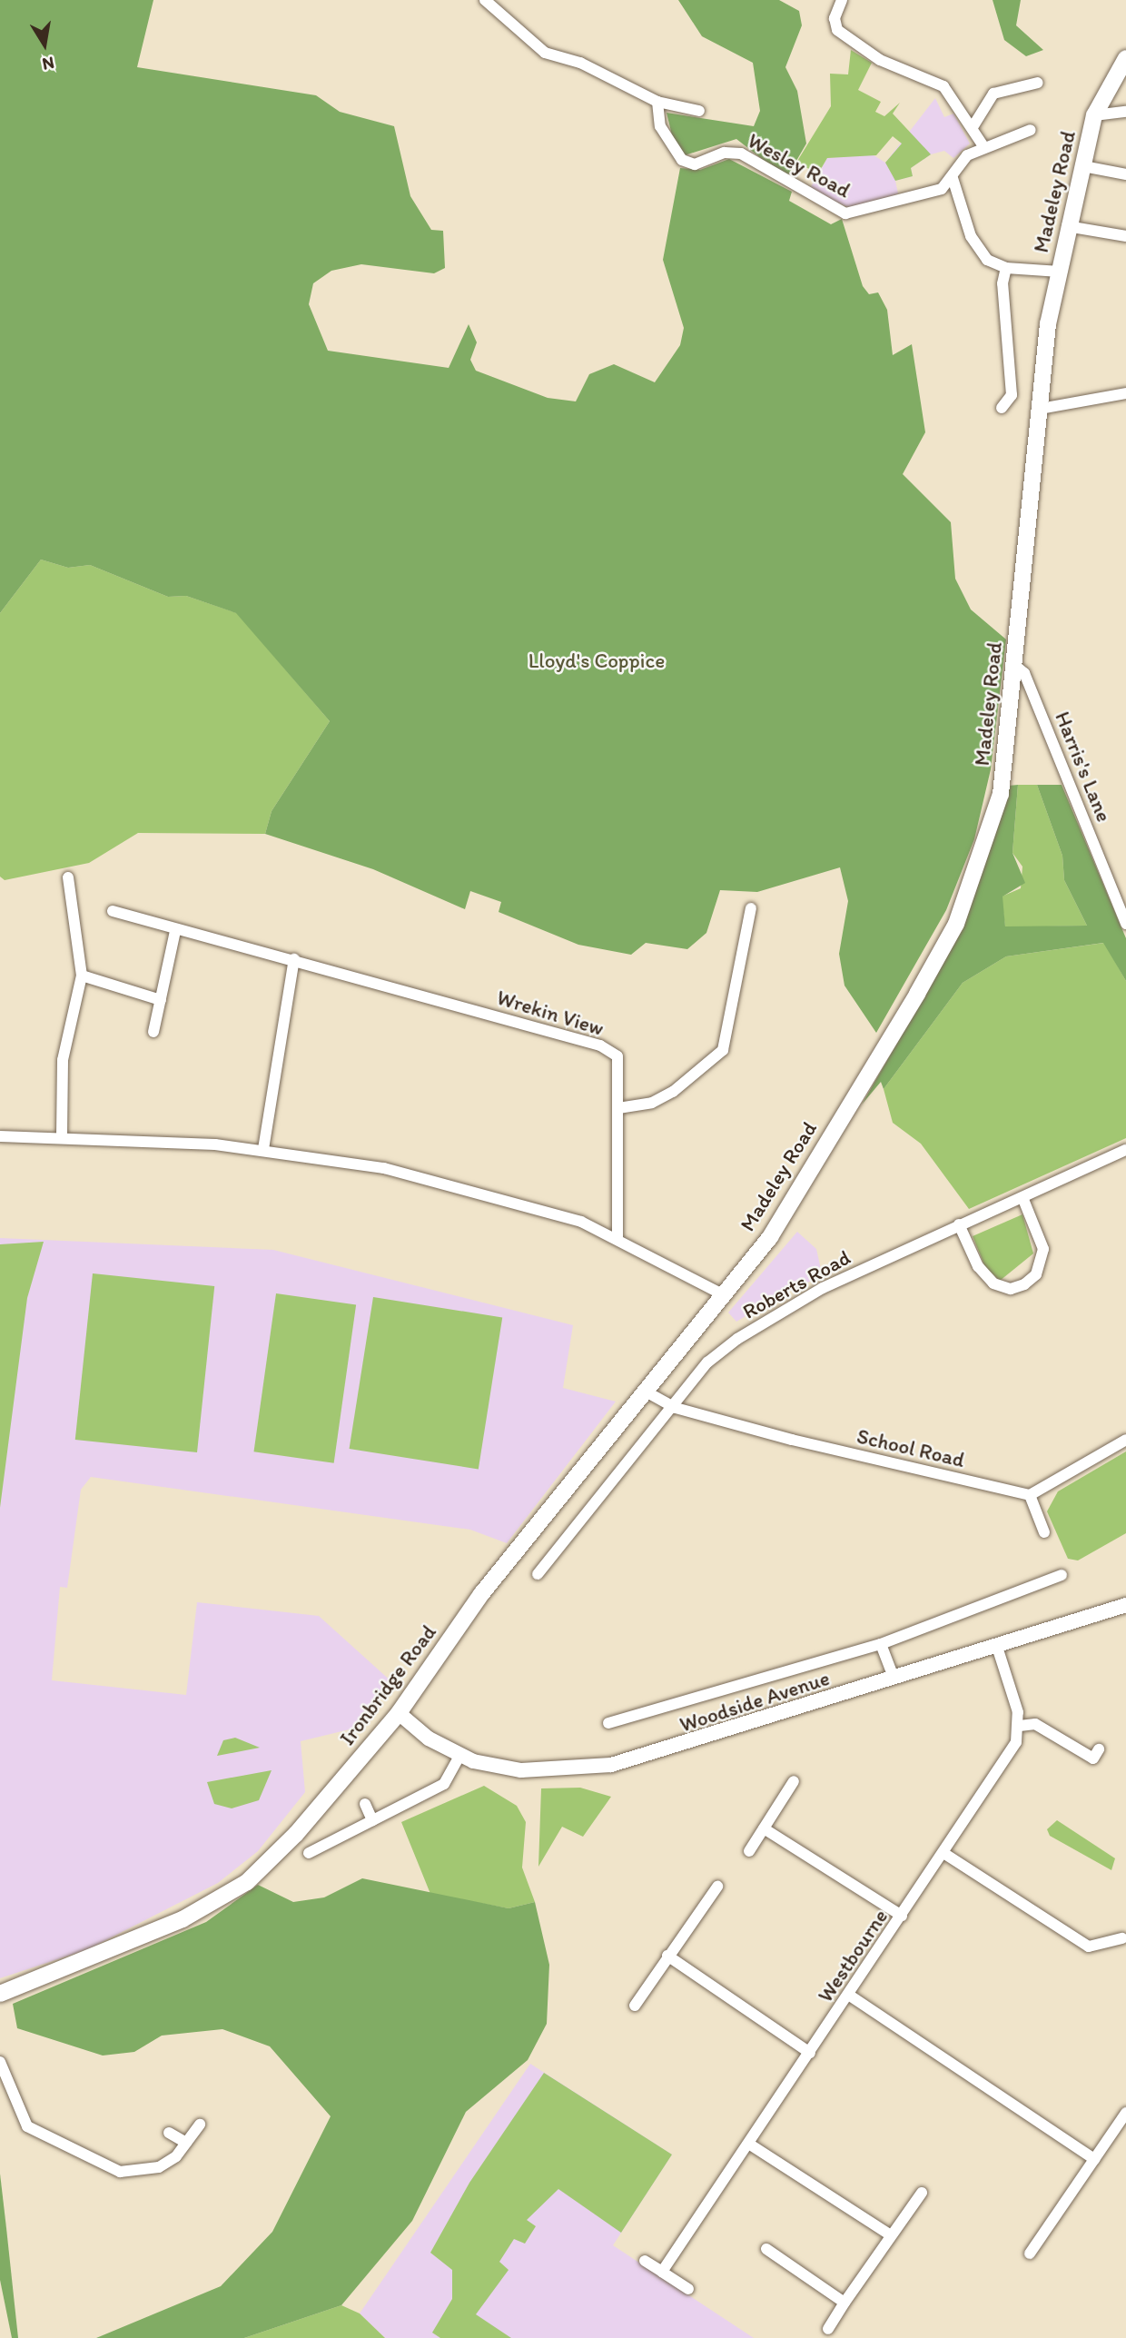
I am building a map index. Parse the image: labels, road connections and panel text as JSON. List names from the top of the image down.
{
  "streets": {
    "main road": ["Madeley Road", "Ironbridge Road"],
    "street": [
      "Wesley Road",
      "Harris's Lane",
      "Wrekin View",
      "Roberts Road",
      "School Road",
      "Woodside Avenue",
      "Westbourne"
    ]
  },
  "crossings": [
    ["Madeley Road", "Harris's Lane"],
    ["Madeley Road", "Ironbridge Road"],
    ["Roberts Road", "School Road"],
    ["School Road", "Ironbridge Road"],
    ["Ironbridge Road", "Woodside Avenue"]
  ],
  "parks": ["Lloyd's Coppice"],
  "north": "bottom"
}
